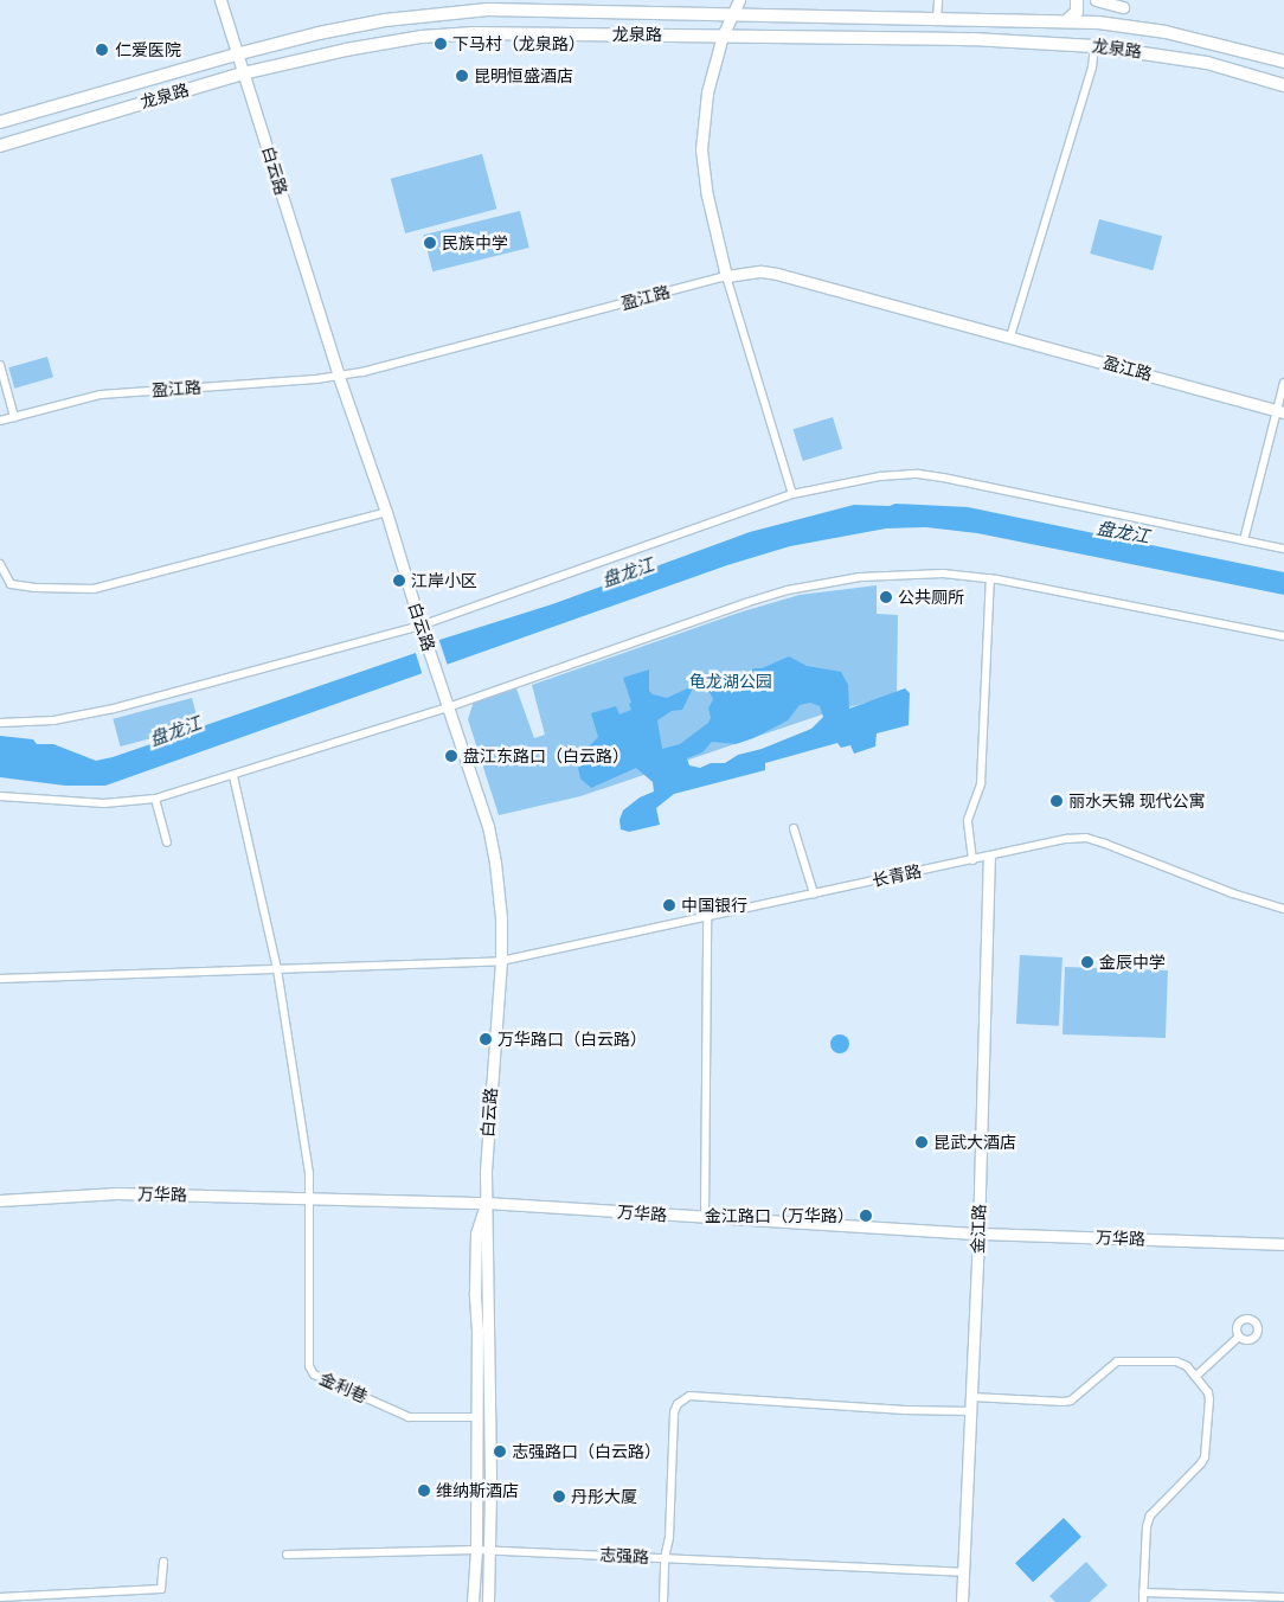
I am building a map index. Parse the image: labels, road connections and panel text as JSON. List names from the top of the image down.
{
  "streets": {
    "main road": ["龙泉路"],
    "street": [
      "白云路",
      "盈江路",
      "长青路",
      "万华路",
      "金江路",
      "金利巷",
      "志强路"
    ]
  },
  "crossings": [
    ["龙泉路", "白云路"],
    ["白云路", "盈江路"],
    ["白云路", "长青路"],
    ["白云路", "万华路"],
    ["白云路", "金利巷"],
    ["白云路", "志强路"],
    ["长青路", "金江路"],
    ["万华路", "金江路"],
    ["万华路", "金利巷"],
    ["金江路", "志强路"]
  ],
  "water": ["盘龙江"],
  "parks": ["龟龙湖公园"],
  "places": [
    "下马村（龙泉路）",
    "仁爱医院",
    "昆明恒盛酒店",
    "民族中学",
    "江岸小区",
    "公共厕所",
    "盘江东路口（白云路）",
    "丽水天锦 现代公寓",
    "中国银行",
    "金辰中学",
    "万华路口（白云路）",
    "昆武大酒店",
    "金江路口（万华路）",
    "志强路口（白云路）",
    "维纳斯酒店",
    "丹彤大厦"
  ]
}
